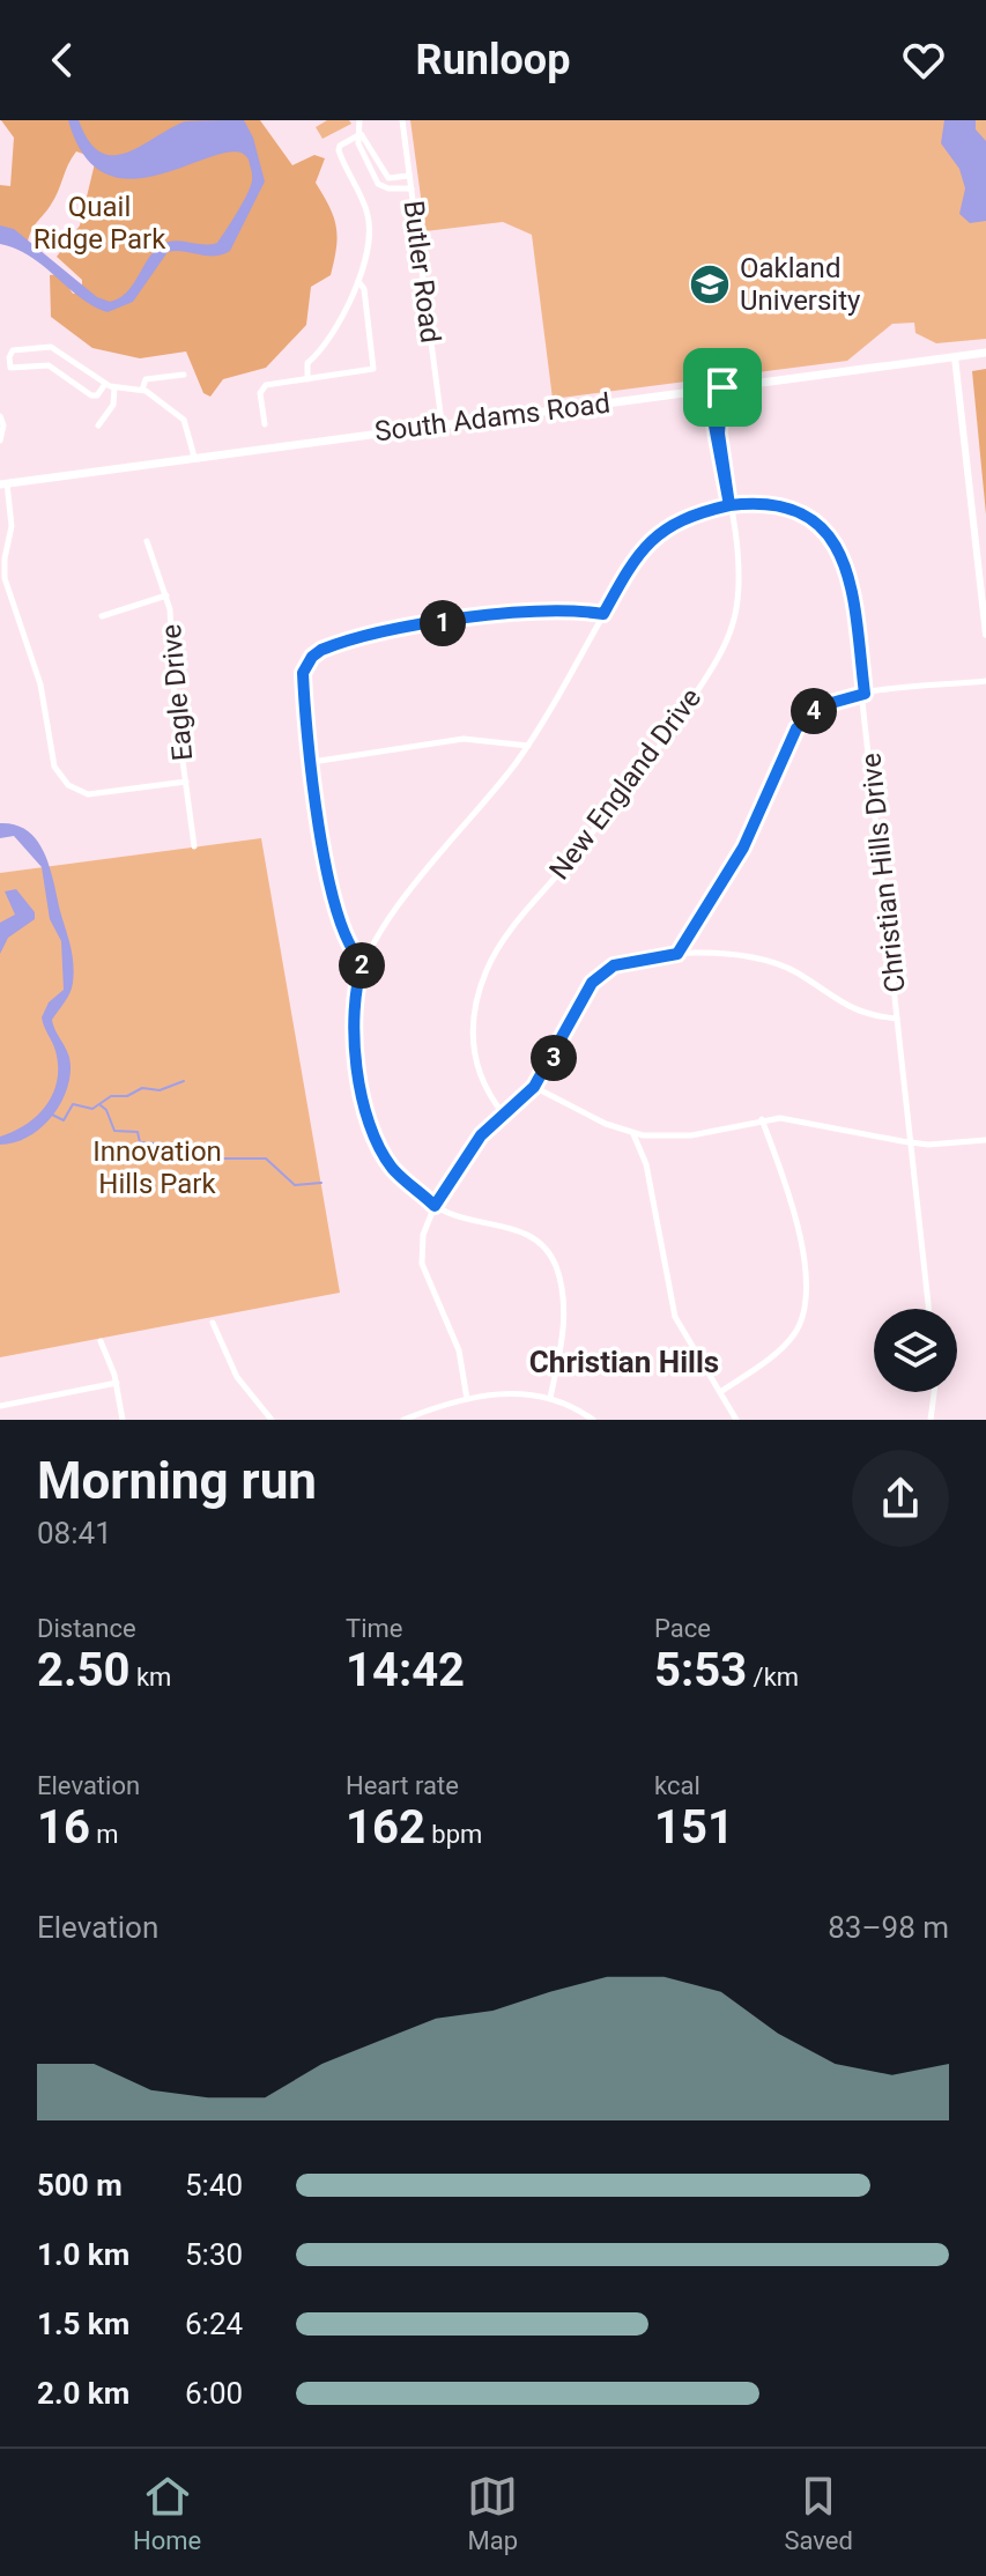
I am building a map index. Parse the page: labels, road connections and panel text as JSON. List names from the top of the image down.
{
  "streets": {
    "main road": ["South Adams Road"],
    "street": [
      "Butler Road",
      "Eagle Drive",
      "New England Drive",
      "Christian Hills Drive"
    ]
  },
  "crossings": [
    ["Butler Road", "South Adams Road"],
    ["South Adams Road", "New England Drive"],
    ["New England Drive", "Christian Hills Drive"]
  ],
  "districts": ["Christian Hills"],
  "parks": ["Quail Ridge Park", "Innovation Hills Park"],
  "places": {
    "school or university": ["Oakland University"]
  },
  "page": {
    "header": "Runloop",
    "pins": [
      "1",
      "4",
      "2",
      "3"
    ],
    "heading": ["Morning run", "08:41"],
    "stats": [
      ["Distance", "2.50 km"],
      ["Time", "14:42"],
      ["Pace", "5:53 /km"],
      ["Elevation", "16 m"],
      ["Heart rate", "162 bpm"],
      ["kcal", "151"]
    ],
    "chart": ["Elevation", "83–98 m"],
    "list": [
      {
        "name": "500 m",
        "note": "5:40"
      },
      {
        "name": "1.0 km",
        "note": "5:30"
      },
      {
        "name": "1.5 km",
        "note": "6:24"
      },
      {
        "name": "2.0 km",
        "note": "6:00"
      }
    ],
    "tabs": ["Home", "Map", "Saved"]
  }
}
